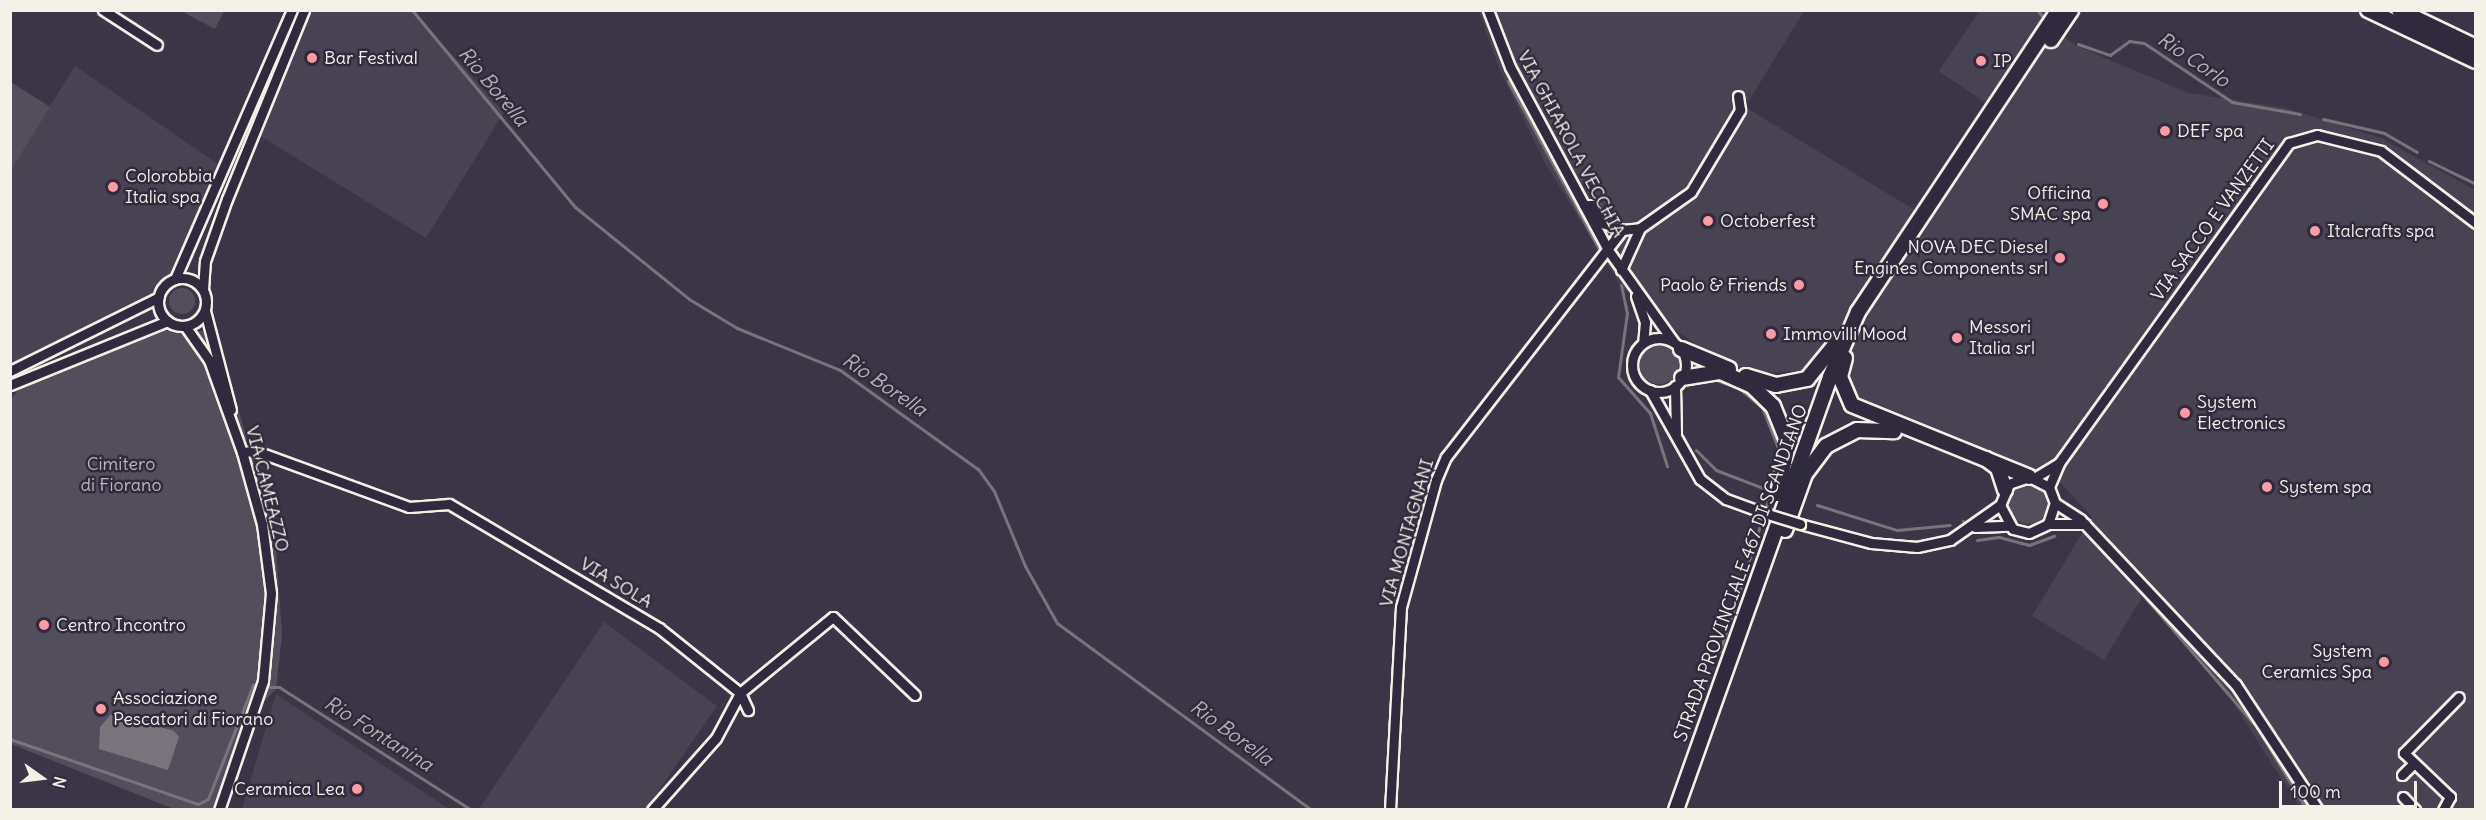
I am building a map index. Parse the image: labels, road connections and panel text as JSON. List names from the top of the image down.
{
  "streets": {
    "highway": ["STRADA PROVINCIALE 467 DI SCANDIANO"],
    "street": [
      "VIA GHIAROLA VECCHIA",
      "VIA SACCO E VANZETTI",
      "VIA CAMEAZZO",
      "VIA MONTAGNANI",
      "VIA SOLA"
    ]
  },
  "crossings": [
    ["VIA GHIAROLA VECCHIA", "VIA SACCO E VANZETTI"],
    ["VIA GHIAROLA VECCHIA", "VIA MONTAGNANI"],
    ["VIA CAMEAZZO", "VIA SOLA"]
  ],
  "water": ["Rio Corlo", "Rio Borella", "Rio Fontanina"],
  "parks": ["Cimitero di Fiorano"],
  "places": [
    "Bar Festival",
    "IP",
    "DEF spa",
    "Colorobbia Italia spa",
    "Officina SMAC spa",
    "Octoberfest",
    "Italcrafts spa",
    "NOVA DEC Diesel Engines Components srl",
    "Paolo & Friends",
    "Immovilli Mood",
    "Messori Italia srl",
    "System Electronics",
    "System spa",
    "Centro Incontro",
    "System Ceramics Spa",
    "Associazione Pescatori di Fiorano",
    "Ceramica Lea"
  ],
  "scale_bar": "100 m",
  "north": "right"
}
